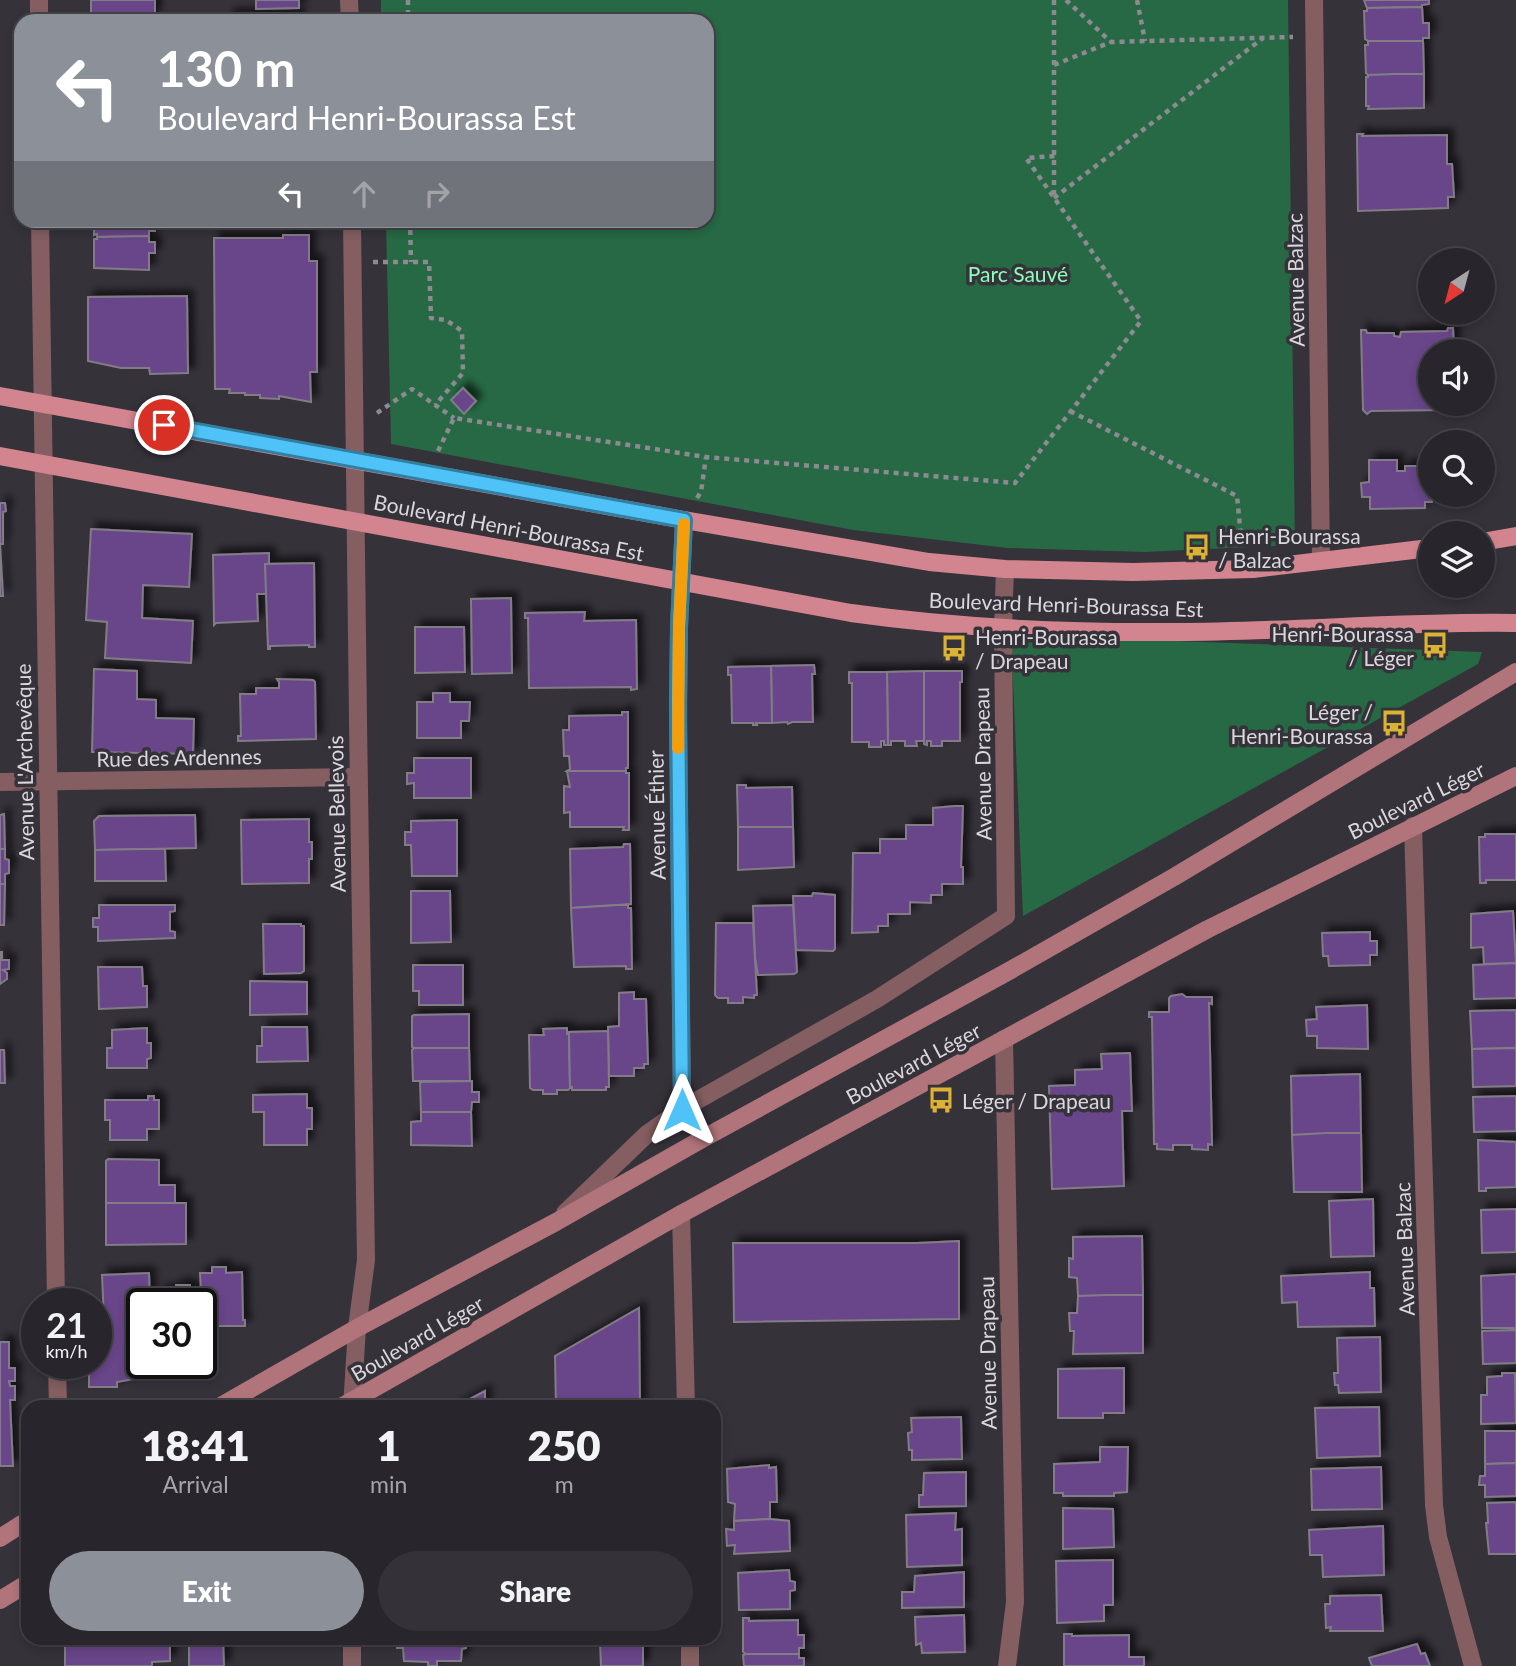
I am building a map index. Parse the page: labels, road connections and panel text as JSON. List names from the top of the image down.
{
  "streets": {
    "main road": ["Boulevard Henri-Bourassa Est", "Boulevard Léger"],
    "street": [
      "Avenue Balzac",
      "Rue des Ardennes",
      "Avenue L'Archevêque",
      "Avenue Drapeau",
      "Avenue Bellevois",
      "Avenue Éthier"
    ]
  },
  "crossings": [
    ["Avenue Balzac", "Boulevard Henri-Bourassa Est"],
    ["Avenue Balzac", "Boulevard Léger"],
    ["Boulevard Henri-Bourassa Est", "Avenue L'Archevêque"],
    ["Boulevard Henri-Bourassa Est", "Avenue Drapeau"],
    ["Boulevard Henri-Bourassa Est", "Avenue Bellevois"],
    ["Boulevard Henri-Bourassa Est", "Avenue Éthier"],
    ["Rue des Ardennes", "Avenue L'Archevêque"],
    ["Rue des Ardennes", "Avenue Bellevois"],
    ["Avenue Drapeau", "Boulevard Léger"],
    ["Boulevard Léger", "Avenue Bellevois"],
    ["Boulevard Léger", "Avenue Éthier"]
  ],
  "parks": ["Parc Sauvé"],
  "places": {
    "bus stop": [
      "Henri-Bourassa / Balzac",
      "Henri-Bourassa / Léger",
      "Henri-Bourassa / Drapeau",
      "Léger / Henri-Bourassa",
      "Léger / Drapeau"
    ]
  },
  "north": "bottom left",
  "page": {
    "turn": ["130 m", "Boulevard Henri-Bourassa Est"],
    "speed": "21 km/h",
    "limit": "30",
    "eta": [
      "18:41",
      "Arrival",
      "1",
      "min",
      "250",
      "m"
    ],
    "buttons": ["Exit", "Share"]
  }
}
